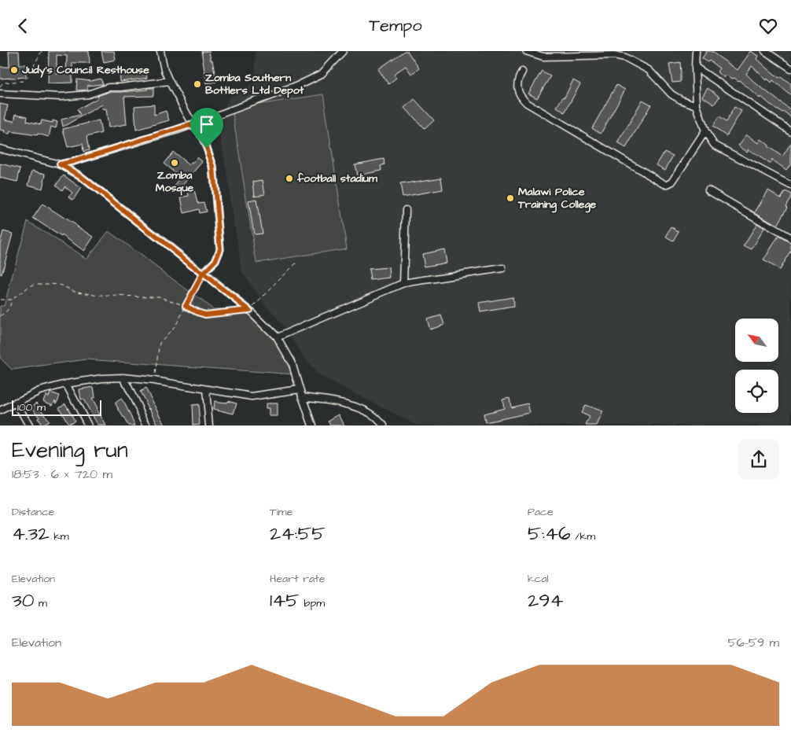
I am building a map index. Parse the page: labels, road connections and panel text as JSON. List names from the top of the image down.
{
  "places": [
    "Judy's Council Resthouse",
    "Zomba Southern Bottlers Ltd Depot",
    "Zomba Mosque",
    "football stadium",
    "Malawi Police Training College"
  ],
  "scale_bar": "100 m",
  "north": "top left",
  "page": {
    "header": "Tempo",
    "scale": "100 m",
    "heading": ["Evening run", "18:53 · 6 × 720 m"],
    "stats": [
      ["Distance", "4.32 km"],
      ["Time", "24:55"],
      ["Pace", "5:46 /km"],
      ["Elevation", "30 m"],
      ["Heart rate", "145 bpm"],
      ["kcal", "294"]
    ],
    "chart": ["Elevation", "56–59 m"]
  }
}
